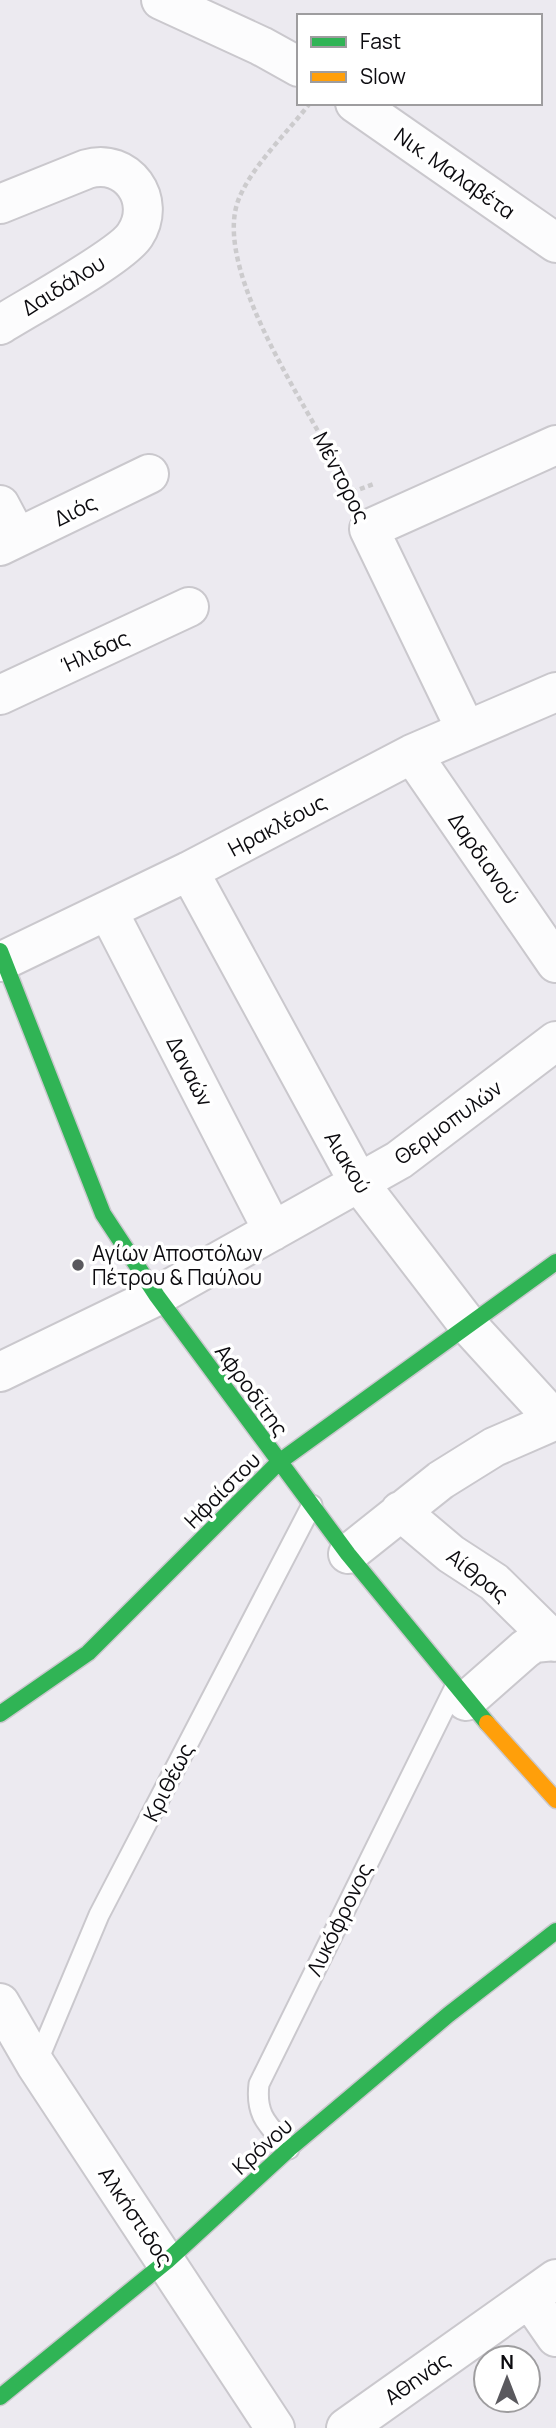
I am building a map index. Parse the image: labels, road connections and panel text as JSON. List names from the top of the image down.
{
  "streets": {
    "street": [
      "Νικ. Μαλαβέτα",
      "Δαιδάλου",
      "Μέντορος",
      "Διός",
      "Ήλιδας",
      "Ηρακλέους",
      "Δαρδιανού",
      "Δαναών",
      "Θερμοπυλών",
      "Αιακού",
      "Αφροδίτης",
      "Ηφαίστου",
      "Αίθρας",
      "Λυκόφρoνος",
      "Κρόνου",
      "Αλκήστιδος",
      "Αθηνάς"
    ],
    "lane": ["Κριθέως"]
  },
  "crossings": [
    ["Μέντορος", "Ηρακλέους"],
    ["Ηρακλέους", "Δαρδιανού"],
    ["Ηρακλέους", "Δαναών"],
    ["Ηρακλέους", "Αιακού"],
    ["Ηρακλέους", "Αφροδίτης"],
    ["Δαναών", "Θερμοπυλών"],
    ["Θερμοπυλών", "Αιακού"],
    ["Θερμοπυλών", "Αφροδίτης"],
    ["Αιακού", "Ηφαίστου"],
    ["Αφροδίτης", "Ηφαίστου"],
    ["Αφροδίτης", "Κριθέως"],
    ["Αφροδίτης", "Λυκόφρoνος"],
    ["Αίθρας", "Λυκόφρoνος"],
    ["Κριθέως", "Αλκήστιδος"],
    ["Λυκόφρoνος", "Κρόνου"],
    ["Κρόνου", "Αλκήστιδος"]
  ],
  "places": ["Αγίων Αποστόλων Πέτρου & Παύλου"],
  "legend": ["Fast", "Slow"],
  "north": "top"
}
